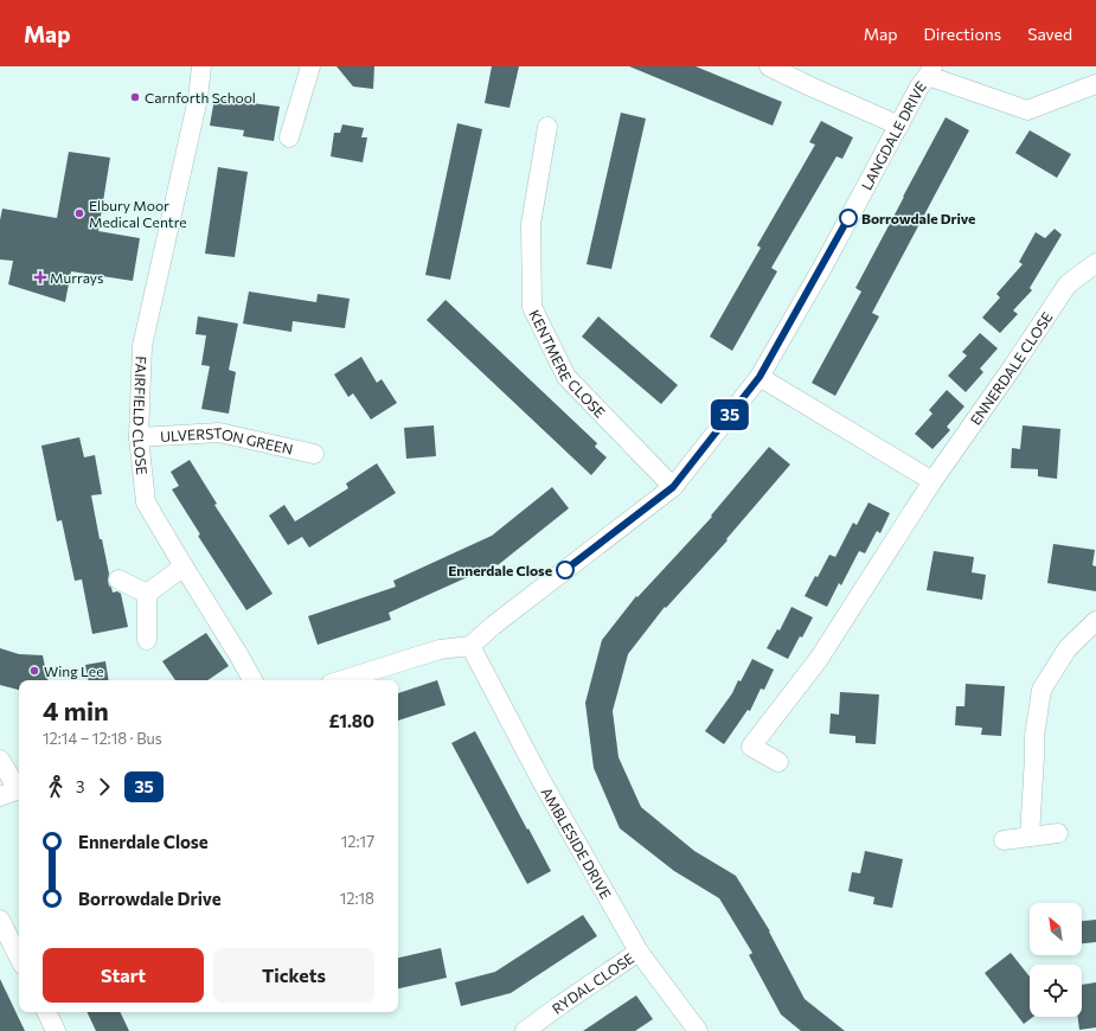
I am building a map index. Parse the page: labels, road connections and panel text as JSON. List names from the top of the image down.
{
  "streets": {
    "street": [
      "LANGDALE DRIVE",
      "KENTMERE CLOSE",
      "ENNERDALE CLOSE",
      "FAIRFIELD CLOSE",
      "ULVERSTON GREEN",
      "AMBLESIDE DRIVE",
      "RYDAL CLOSE"
    ]
  },
  "crossings": [
    ["LANGDALE DRIVE", "KENTMERE CLOSE"],
    ["LANGDALE DRIVE", "AMBLESIDE DRIVE"],
    ["FAIRFIELD CLOSE", "ULVERSTON GREEN"],
    ["AMBLESIDE DRIVE", "RYDAL CLOSE"]
  ],
  "places": {
    "other": [
      "Carnforth School",
      "Elbury Moor Medical Centre",
      "Borrowdale Drive",
      "Ennerdale Close",
      "Wing Lee"
    ],
    "health": ["Murrays"]
  },
  "lines": ["bus line 35"],
  "north": "top left",
  "page": {
    "header": "Map",
    "nav": ["Map", "Directions", "Saved"],
    "on_map": "35",
    "heading": ["4 min", "12:14 – 12:18 · Bus", "£1.80"],
    "legs": ["3", "35"],
    "list": [
      {
        "name": "Ennerdale Close",
        "value": "12:17"
      },
      {
        "name": "Borrowdale Drive",
        "value": "12:18"
      }
    ],
    "buttons": ["Start", "Tickets"]
  }
}
